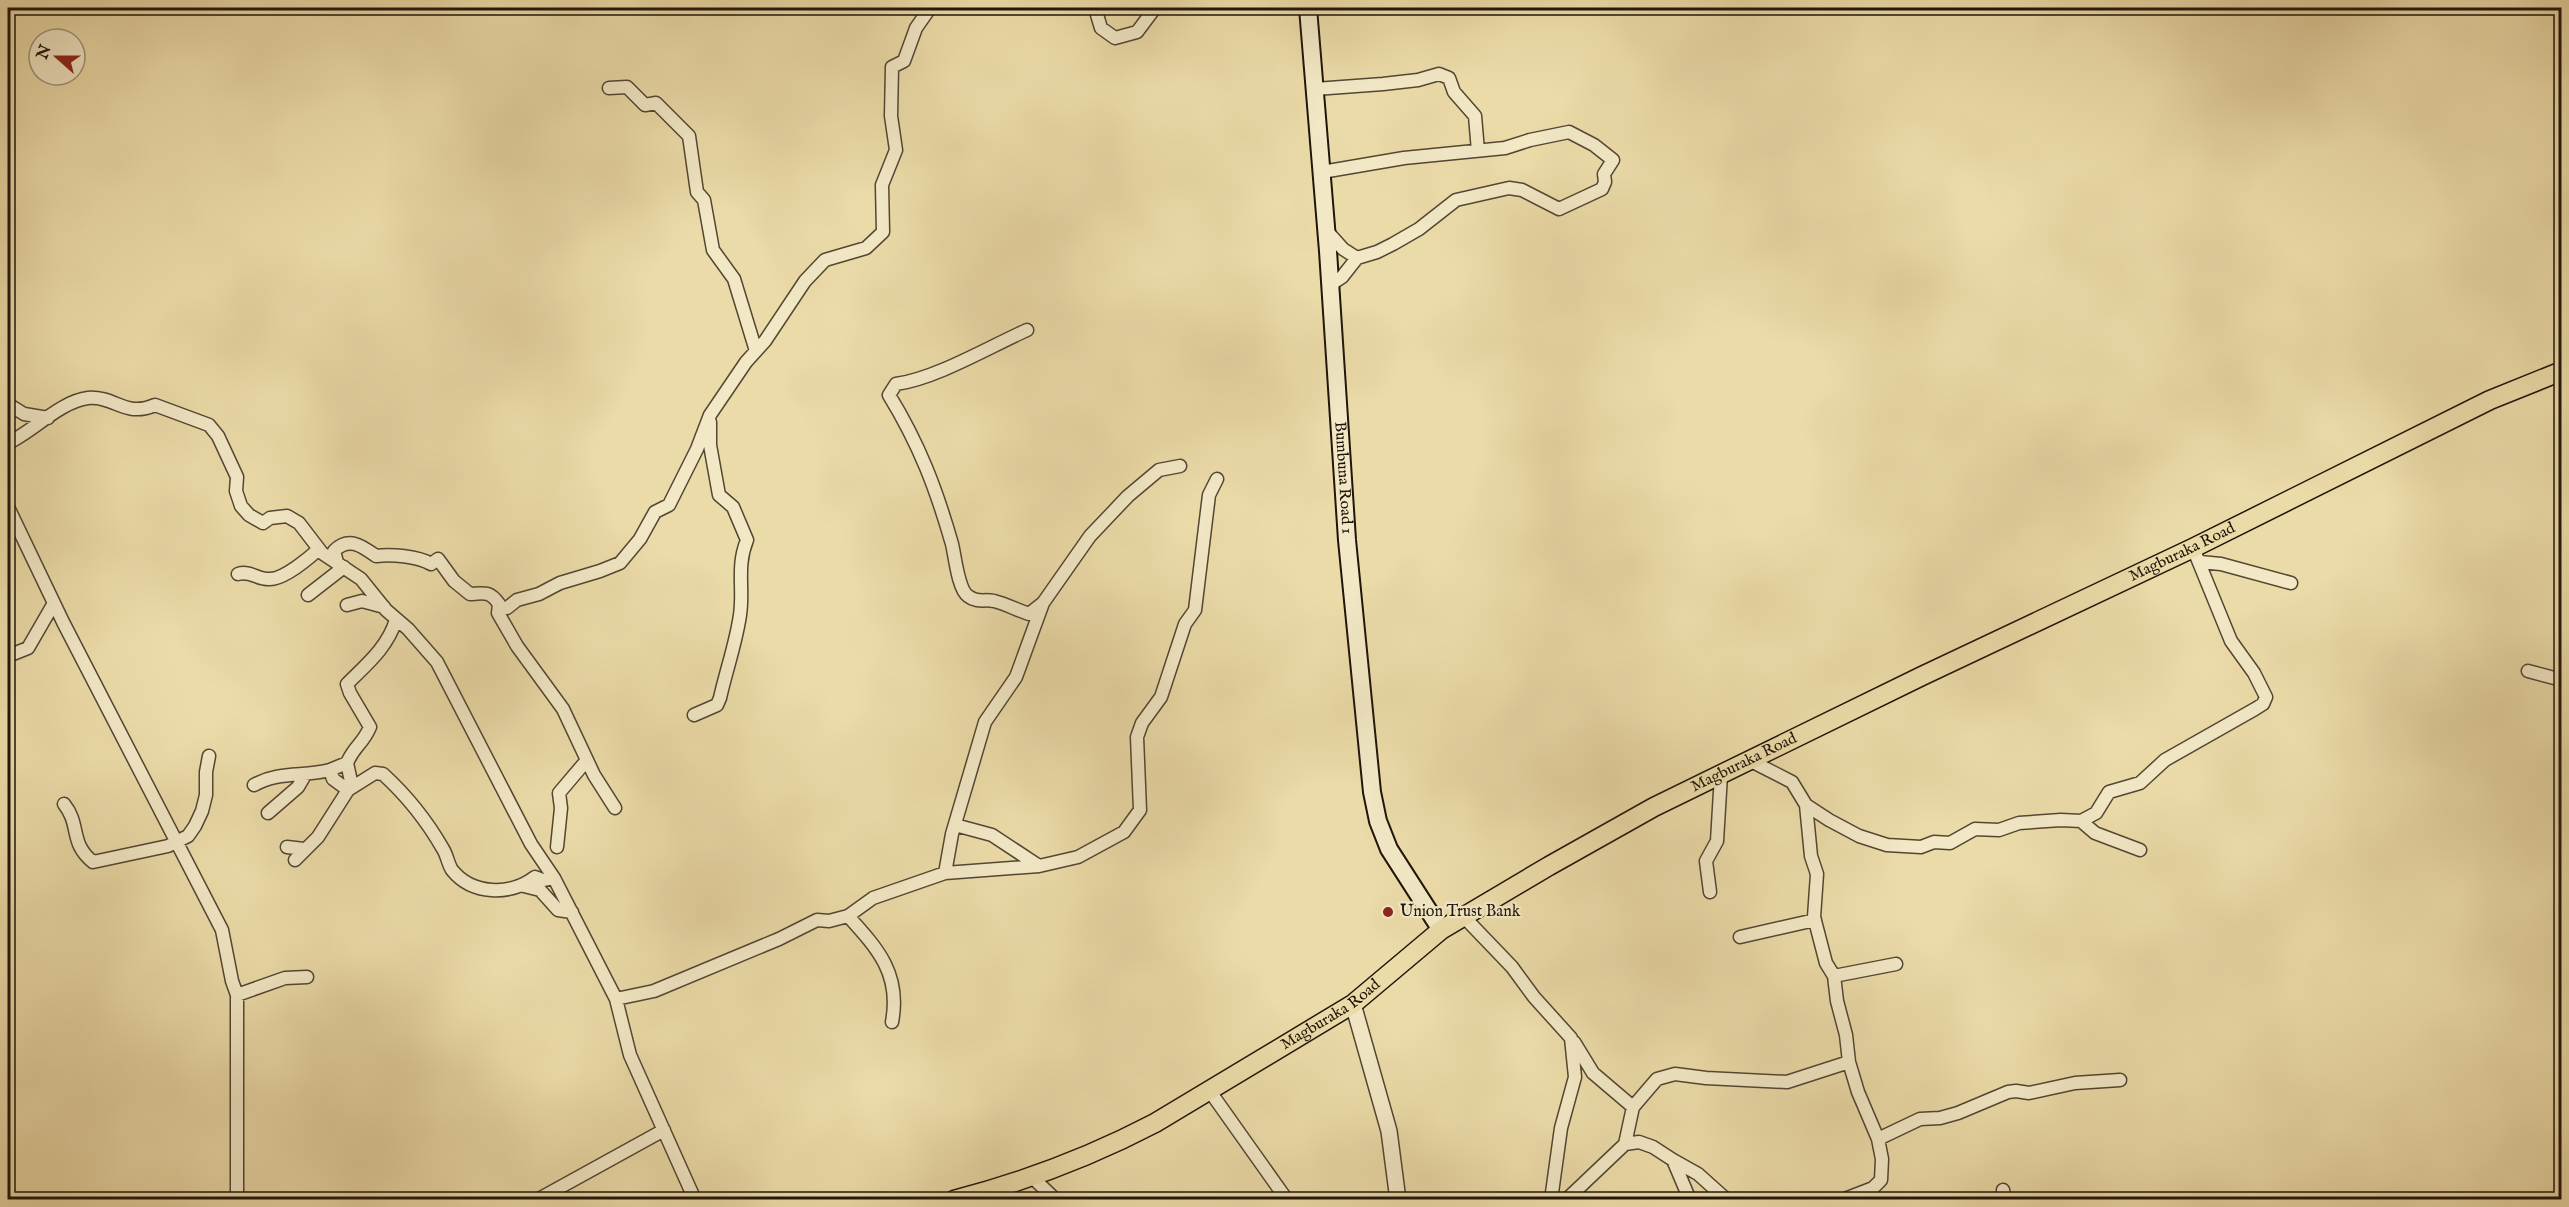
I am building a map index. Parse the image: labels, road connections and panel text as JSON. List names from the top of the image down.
{
  "streets": {
    "main road": ["Bumbuna Road 1", "Magburaka Road"]
  },
  "crossings": [
    ["Bumbuna Road 1", "Magburaka Road"]
  ],
  "places": ["Union Trust Bank"],
  "north": "left"
}
